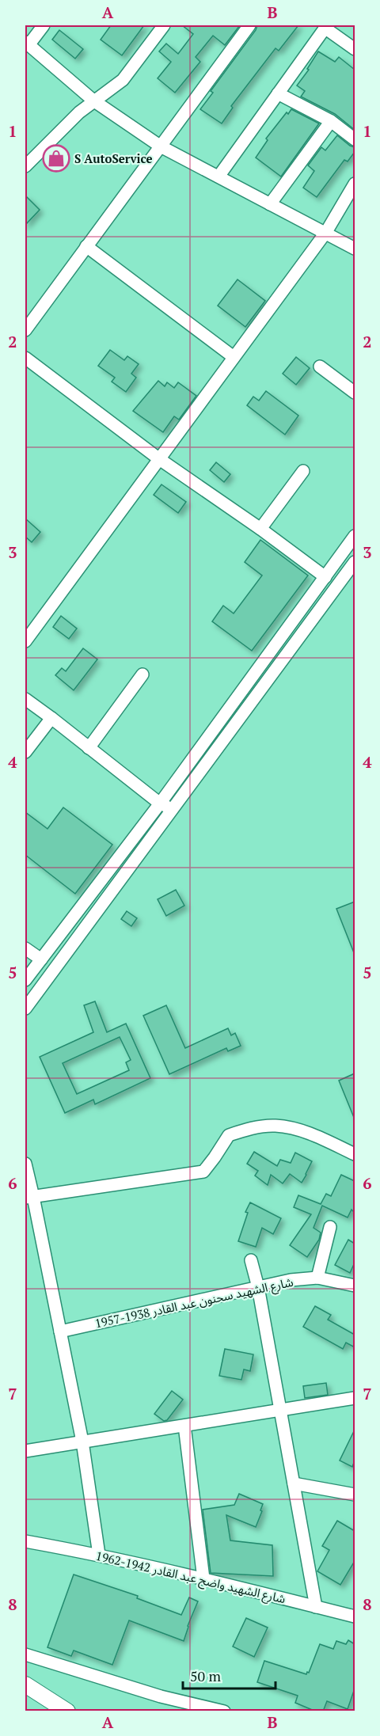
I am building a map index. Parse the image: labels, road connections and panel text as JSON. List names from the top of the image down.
{
  "streets": {
    "street": ["شارع الشهيد سحنون عبد القادر 1938-1957", "شارع الشهيد واضح عبد القادر 1942-1962"]
  },
  "places": {
    "shop": ["S AutoService"]
  },
  "scale_bar": "50 m",
  "grid": {
    "columns": ["A", "B"],
    "rows": [
      "1",
      "2",
      "3",
      "4",
      "5",
      "6",
      "7",
      "8"
    ]
  }
}
